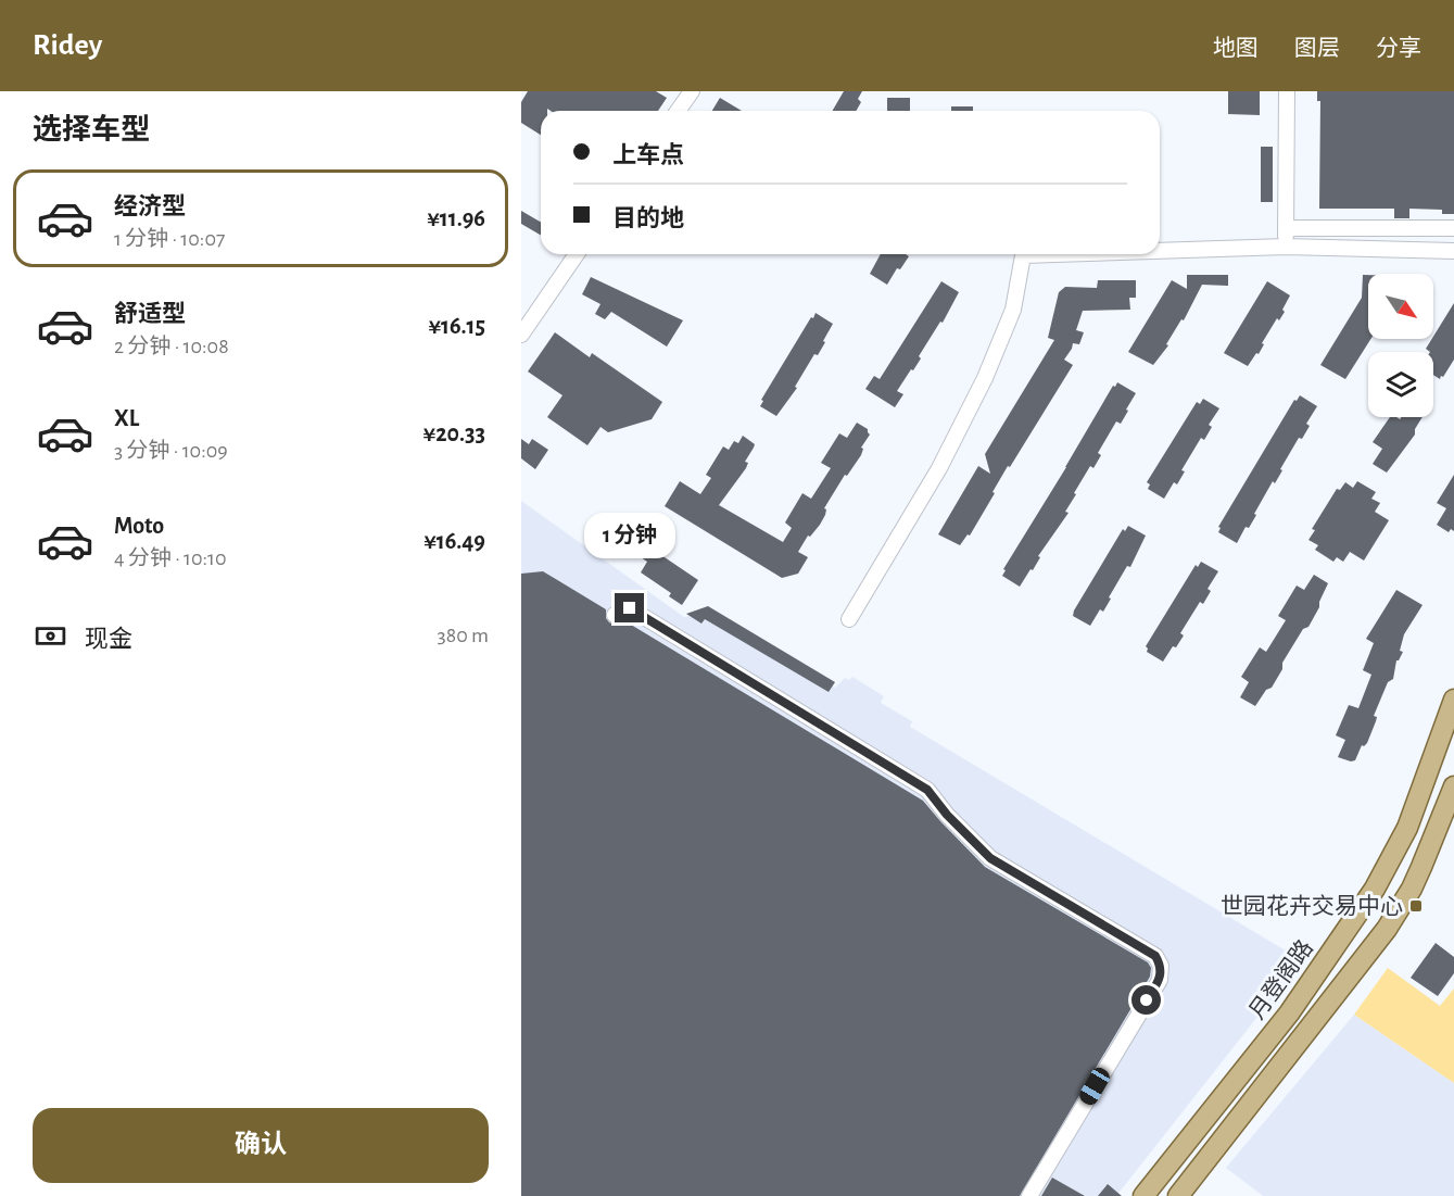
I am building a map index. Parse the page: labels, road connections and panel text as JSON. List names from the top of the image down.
{
  "streets": {
    "main road": ["月登阁路"]
  },
  "places": {
    "transit": ["世园花卉交易中心"]
  },
  "north": "bottom right",
  "page": {
    "header": "Ridey",
    "nav": ["地图", "图层", "分享"],
    "heading": "选择车型",
    "banner": ["上车点", "目的地"],
    "list": [
      {
        "name": "经济型",
        "note": "1 分钟 · 10:07",
        "value": "¥11.96"
      },
      {
        "name": "舒适型",
        "note": "2 分钟 · 10:08",
        "value": "¥16.15"
      },
      {
        "name": "XL",
        "note": "3 分钟 · 10:09",
        "value": "¥20.33"
      },
      {
        "name": "Moto",
        "note": "4 分钟 · 10:10",
        "value": "¥16.49"
      }
    ],
    "bubble": "1 分钟",
    "pay": ["现金", "380 m"],
    "buttons": "确认"
  }
}
